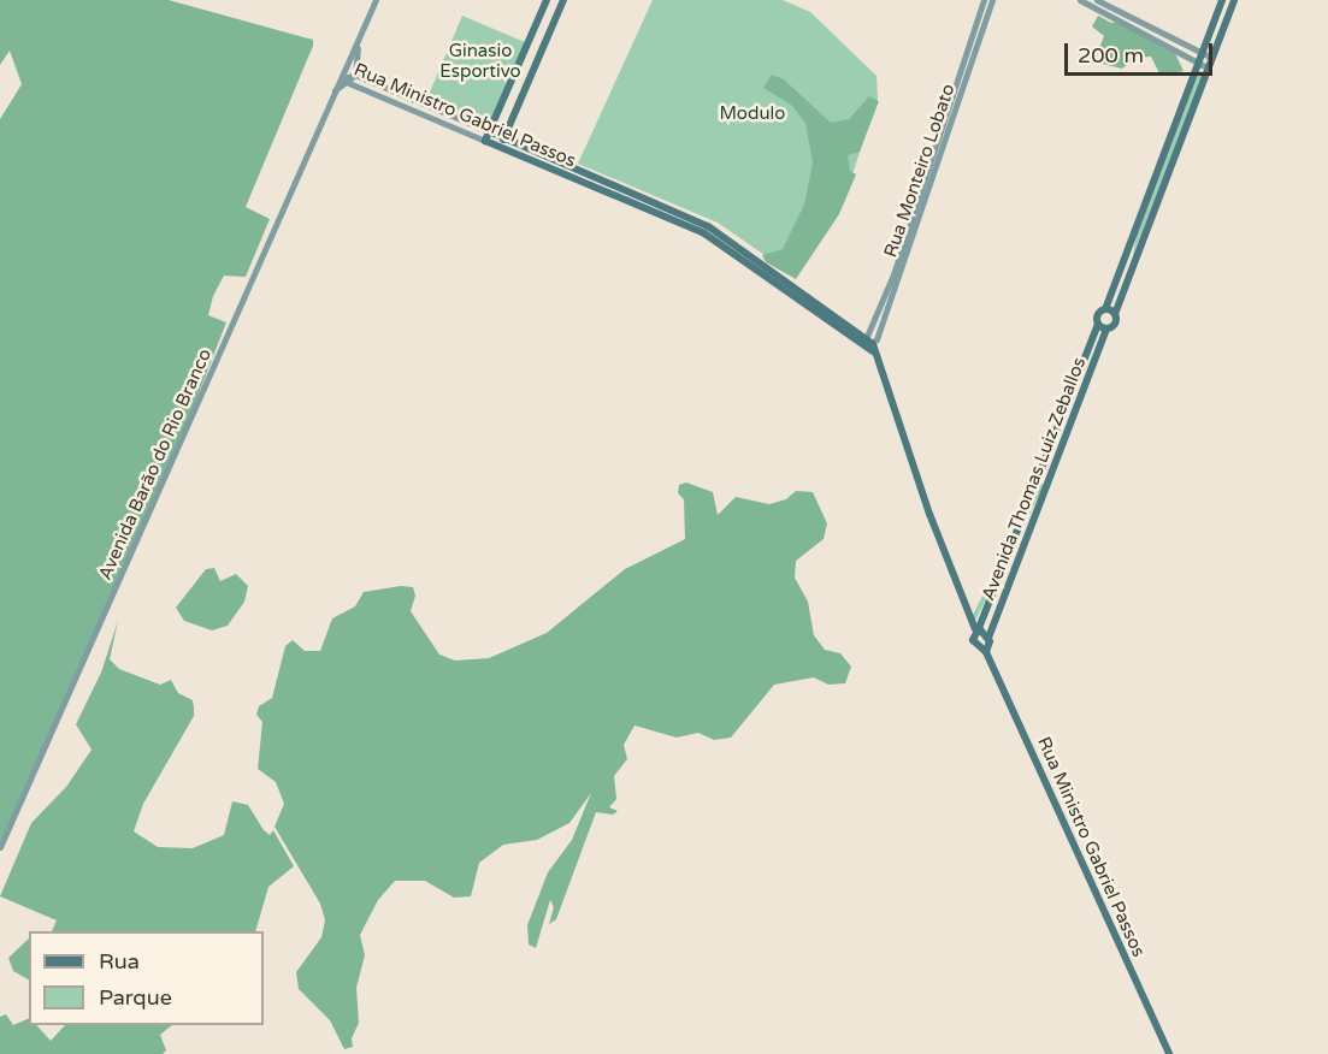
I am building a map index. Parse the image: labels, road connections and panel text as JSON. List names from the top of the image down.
{
  "streets": {
    "main road": ["Rua Ministro Gabriel Passos", "Avenida Thomas Luiz Zeballos"],
    "street": ["Rua Monteiro Lobato", "Avenida Barão do Rio Branco"]
  },
  "crossings": [
    ["Rua Ministro Gabriel Passos", "Rua Monteiro Lobato"],
    ["Rua Ministro Gabriel Passos", "Avenida Barão do Rio Branco"],
    ["Rua Ministro Gabriel Passos", "Avenida Thomas Luiz Zeballos"]
  ],
  "parks": ["Ginasio Esportivo", "Modulo"],
  "legend": ["Rua", "Parque"],
  "scale_bar": "200 m"
}
